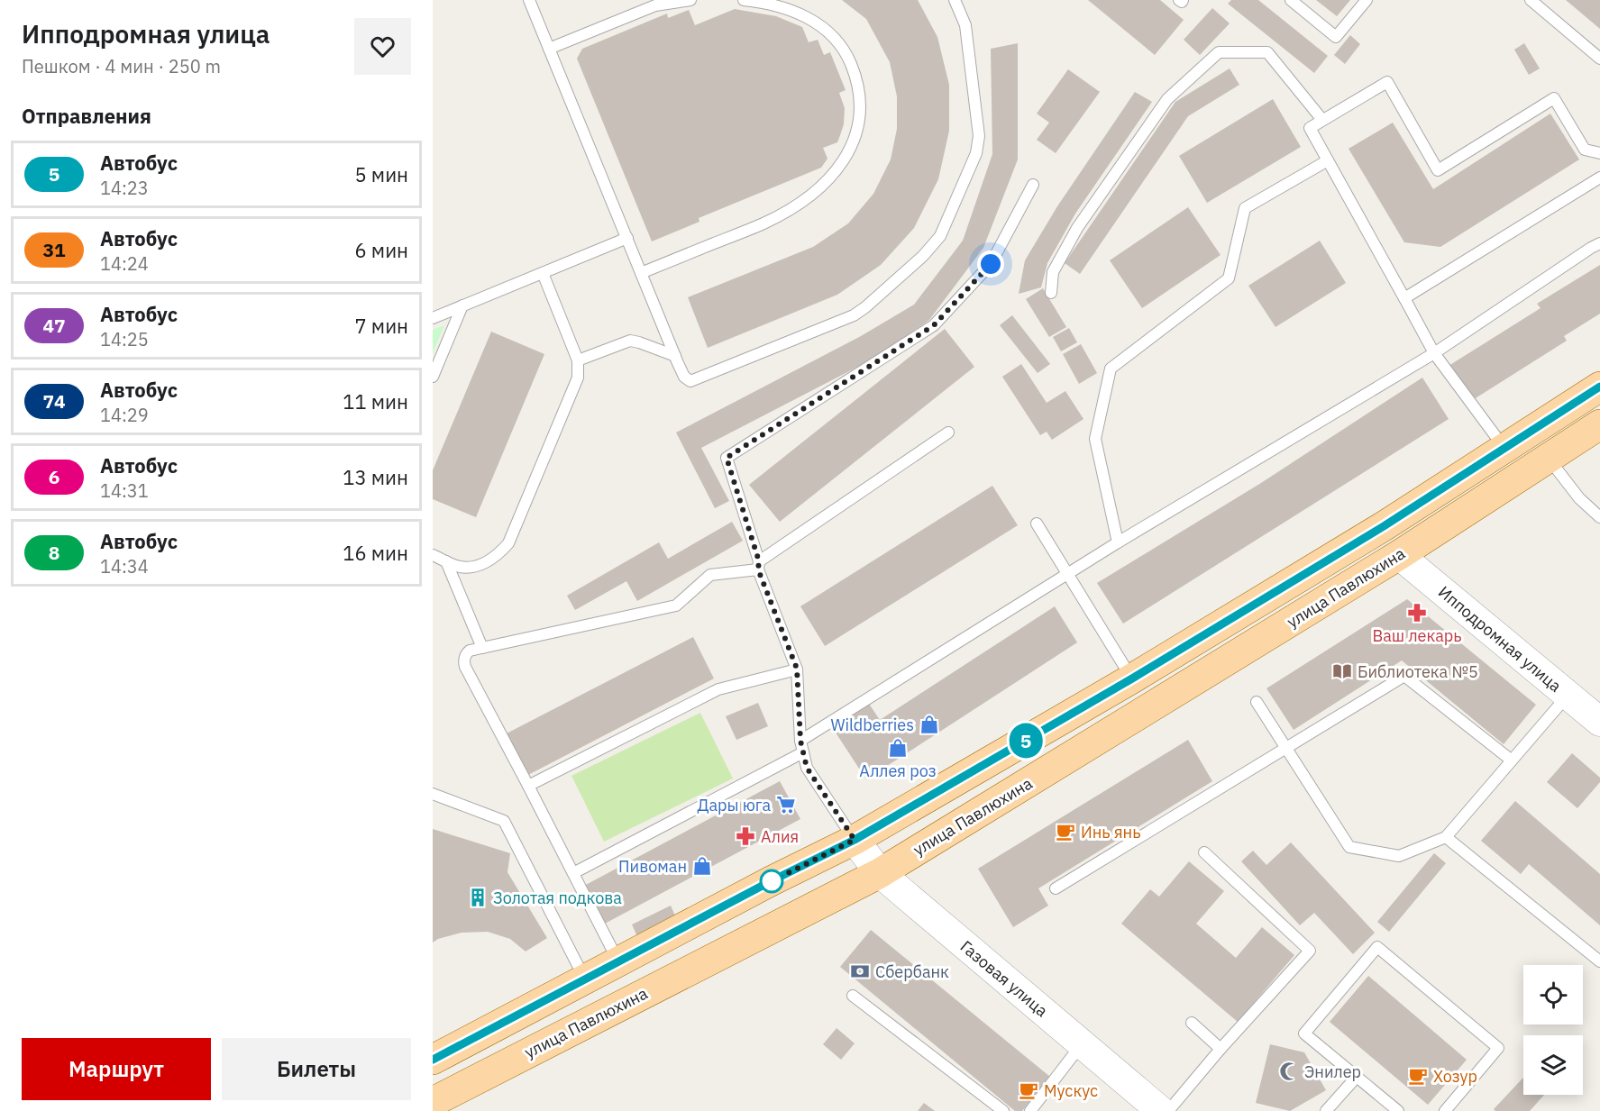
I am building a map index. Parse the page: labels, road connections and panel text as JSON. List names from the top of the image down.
{
  "streets": {
    "main road": ["улица Павлюхина"],
    "street": ["Ипподромная улица", "Газовая улица"]
  },
  "crossings": [
    ["улица Павлюхина", "Ипподромная улица"],
    ["улица Павлюхина", "Газовая улица"]
  ],
  "places": {
    "pharmacy": ["Ваш лекарь", "Алия"],
    "library": ["Библиотека №5"],
    "shop": ["Wildberries", "Аллея роз", "Пивоман"],
    "supermarket": ["Дары юга"],
    "cafe": ["Инь янь", "Хозур", "Мускус"],
    "building": ["Золотая подкова"],
    "bank": ["Сбербанк"],
    "mosque": ["Энилер"]
  },
  "lines": ["bus line 5"],
  "page": {
    "heading": [
      ["Ипподромная улица", "Пешком · 4 мин · 250 m"],
      "Отправления"
    ],
    "on_map": "5",
    "list": [
      {
        "mark": "5",
        "name": "Автобус",
        "note": "14:23",
        "value": "5 мин"
      },
      {
        "mark": "31",
        "name": "Автобус",
        "note": "14:24",
        "value": "6 мин"
      },
      {
        "mark": "47",
        "name": "Автобус",
        "note": "14:25",
        "value": "7 мин"
      },
      {
        "mark": "74",
        "name": "Автобус",
        "note": "14:29",
        "value": "11 мин"
      },
      {
        "mark": "6",
        "name": "Автобус",
        "note": "14:31",
        "value": "13 мин"
      },
      {
        "mark": "8",
        "name": "Автобус",
        "note": "14:34",
        "value": "16 мин"
      }
    ],
    "buttons": ["Маршрут", "Билеты"]
  }
}
